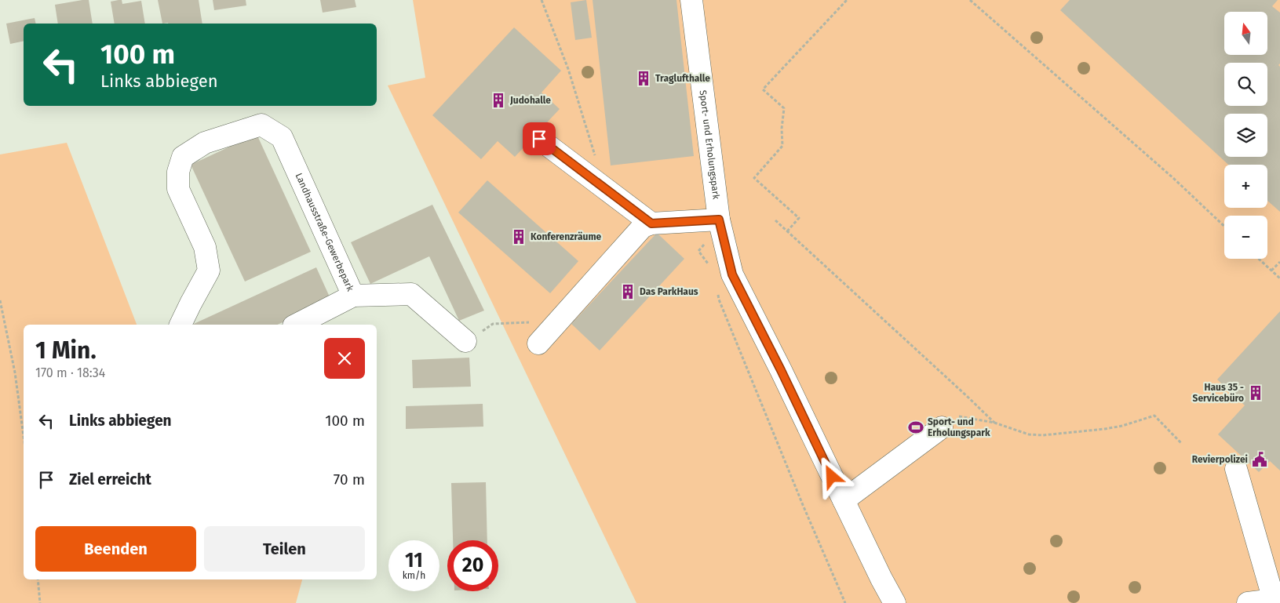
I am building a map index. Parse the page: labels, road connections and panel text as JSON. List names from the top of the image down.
{
  "streets": {
    "lane": ["Sport- und Erholungspark", "Landhausstraße-Gewerbepark"]
  },
  "places": {
    "building": [
      "Traglufthalle",
      "Judohalle",
      "Konferenzräume",
      "Das ParkHaus",
      "Haus 35 - Servicebüro"
    ],
    "sports": ["Sport- und Erholungspark"],
    "public building": ["Revierpolizei"]
  },
  "north": "top",
  "page": {
    "map_buttons": ["+", "−"],
    "turn": ["100 m", "Links abbiegen"],
    "heading": ["1 Min.", "170 m · 18:34"],
    "list": [
      {
        "name": "Links abbiegen",
        "value": "100 m"
      },
      {
        "name": "Ziel erreicht",
        "value": "70 m"
      }
    ],
    "buttons": ["Beenden", "Teilen"],
    "speed": "11 km/h",
    "limit": "20"
  }
}
